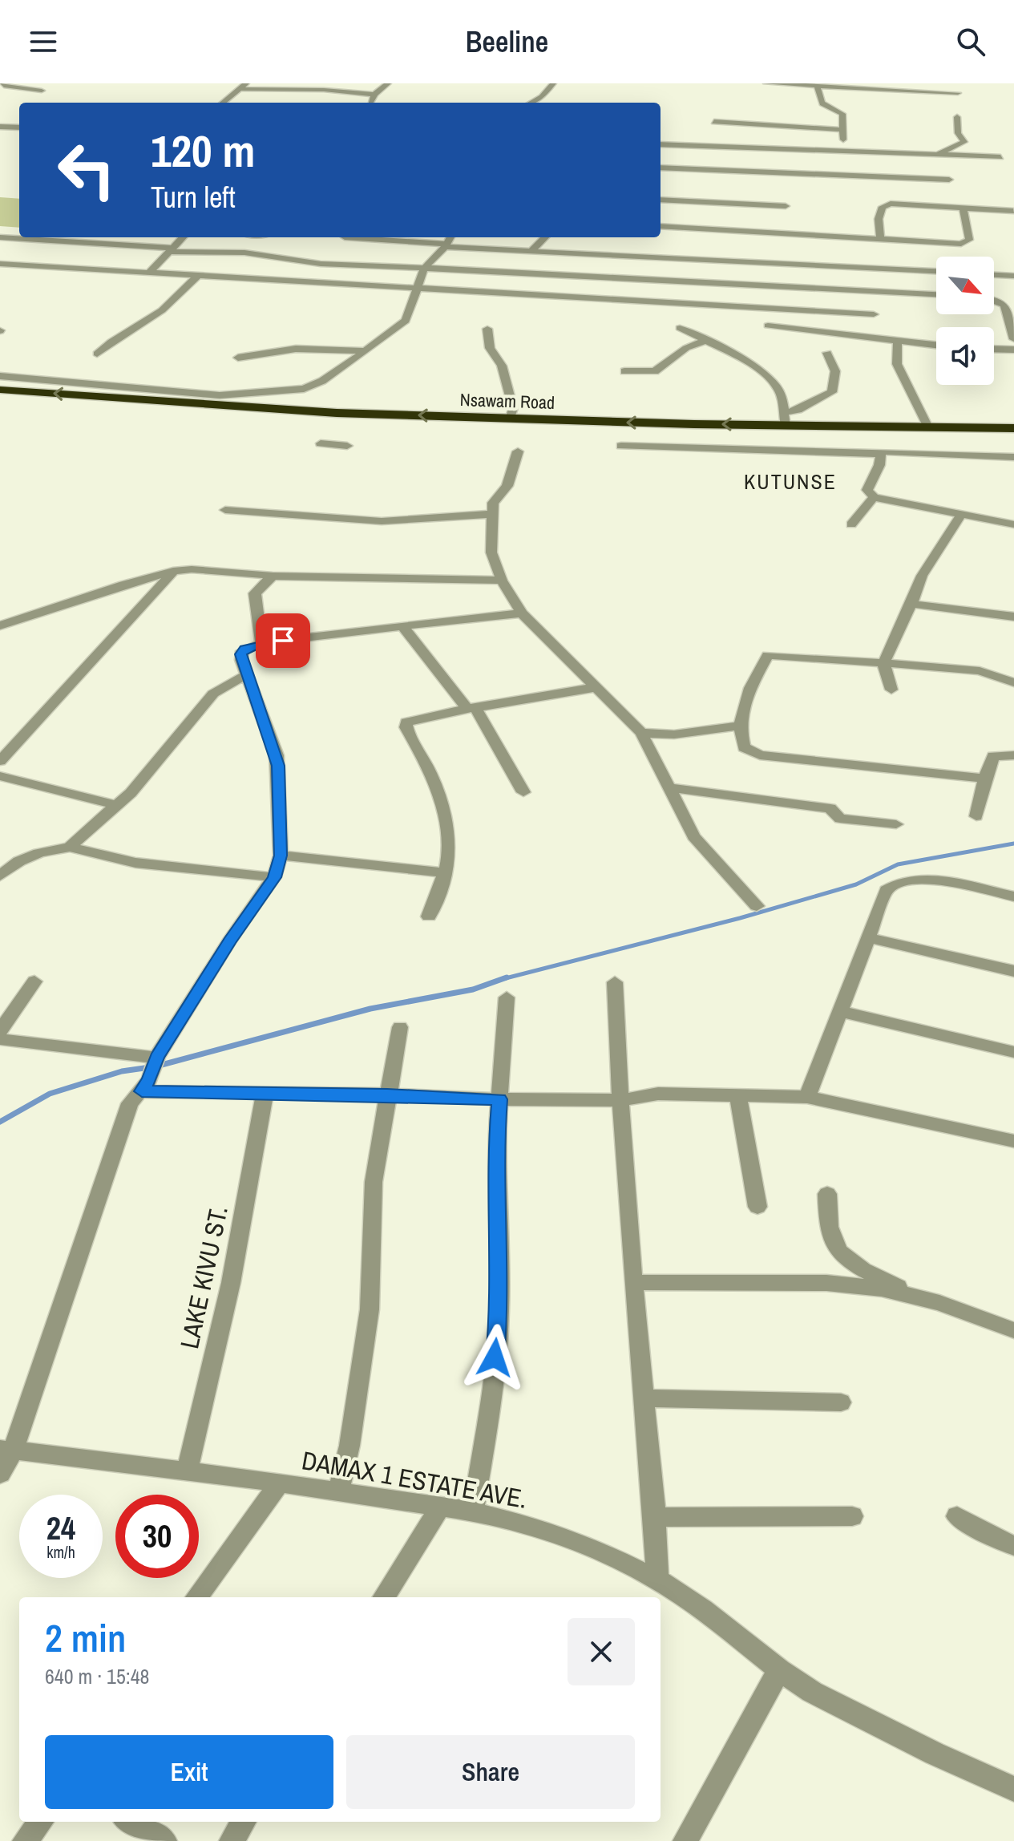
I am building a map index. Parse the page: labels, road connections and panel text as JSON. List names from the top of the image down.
{
  "streets": {
    "highway": ["Nsawam Road"],
    "street": ["LAKE KIVU ST.", "DAMAX 1 ESTATE AVE."]
  },
  "crossings": [
    ["LAKE KIVU ST.", "DAMAX 1 ESTATE AVE."]
  ],
  "districts": ["KUTUNSE"],
  "north": "bottom right",
  "page": {
    "header": "Beeline",
    "turn": ["120 m", "Turn left"],
    "speed": "24 km/h",
    "limit": "30",
    "heading": ["2 min", "640 m · 15:48"],
    "buttons": ["Exit", "Share"]
  }
}
